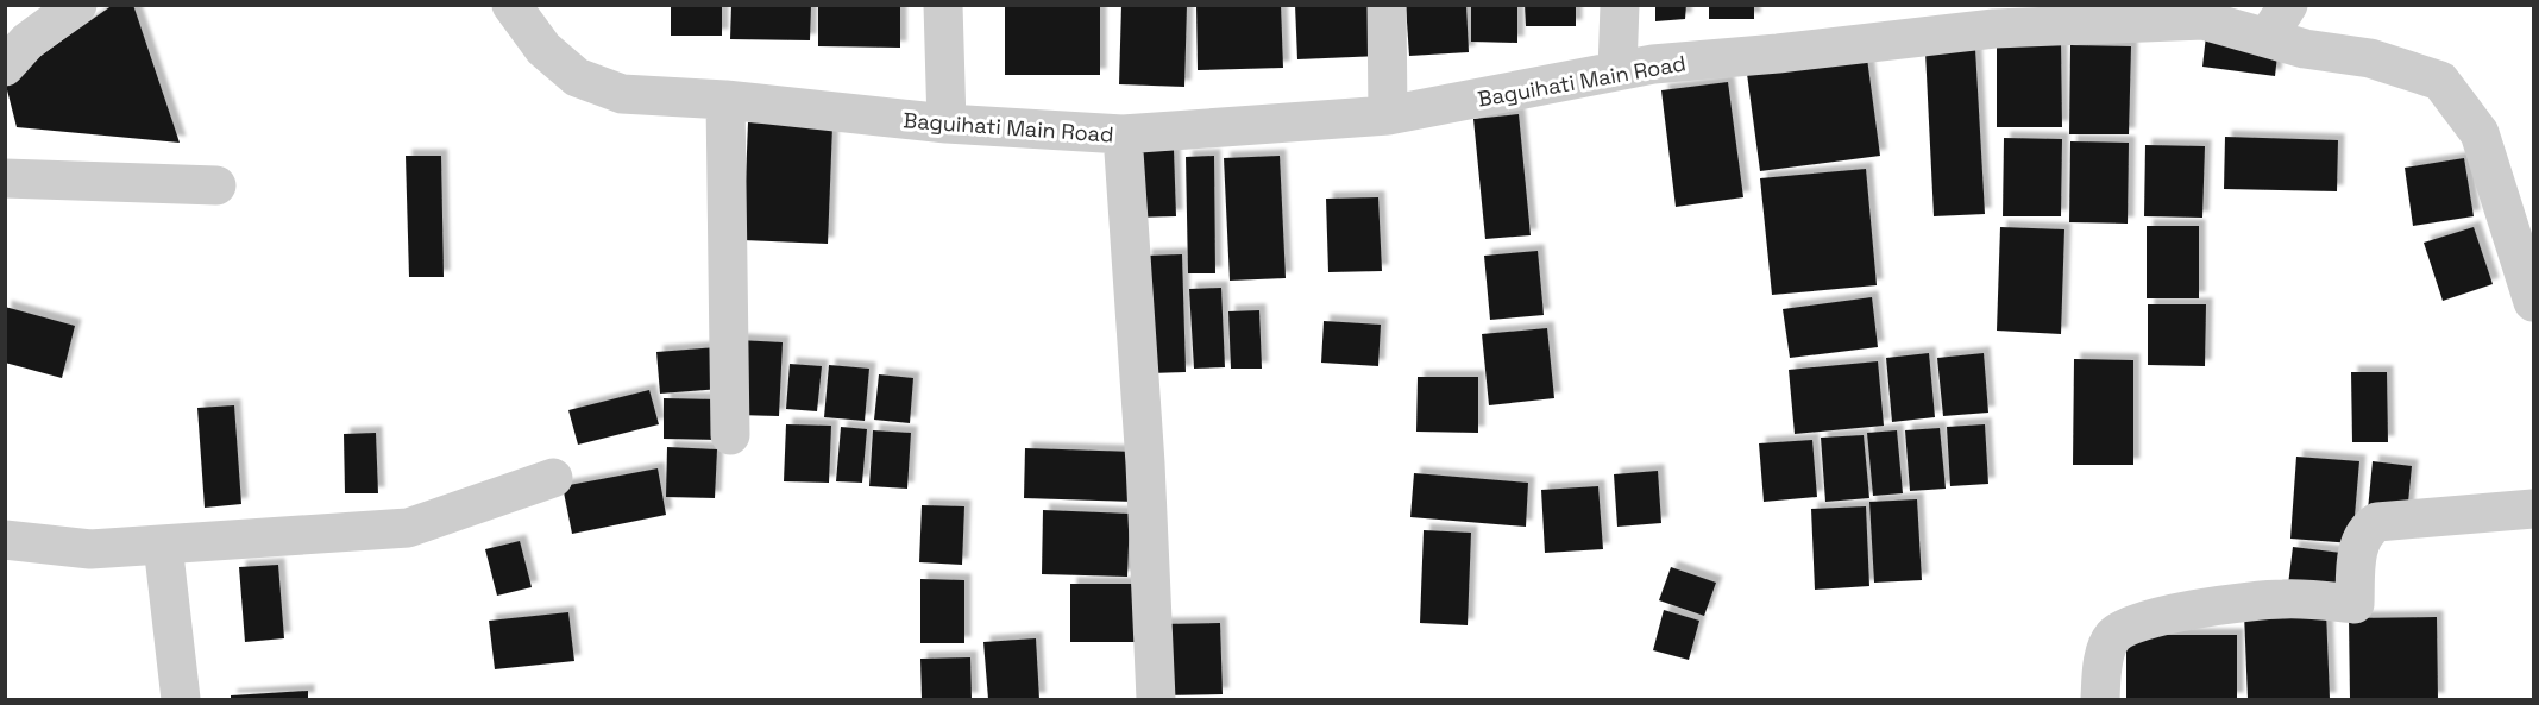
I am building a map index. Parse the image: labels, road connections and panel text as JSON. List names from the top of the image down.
{
  "streets": {
    "street": ["Baguihati Main Road"]
  }
}
